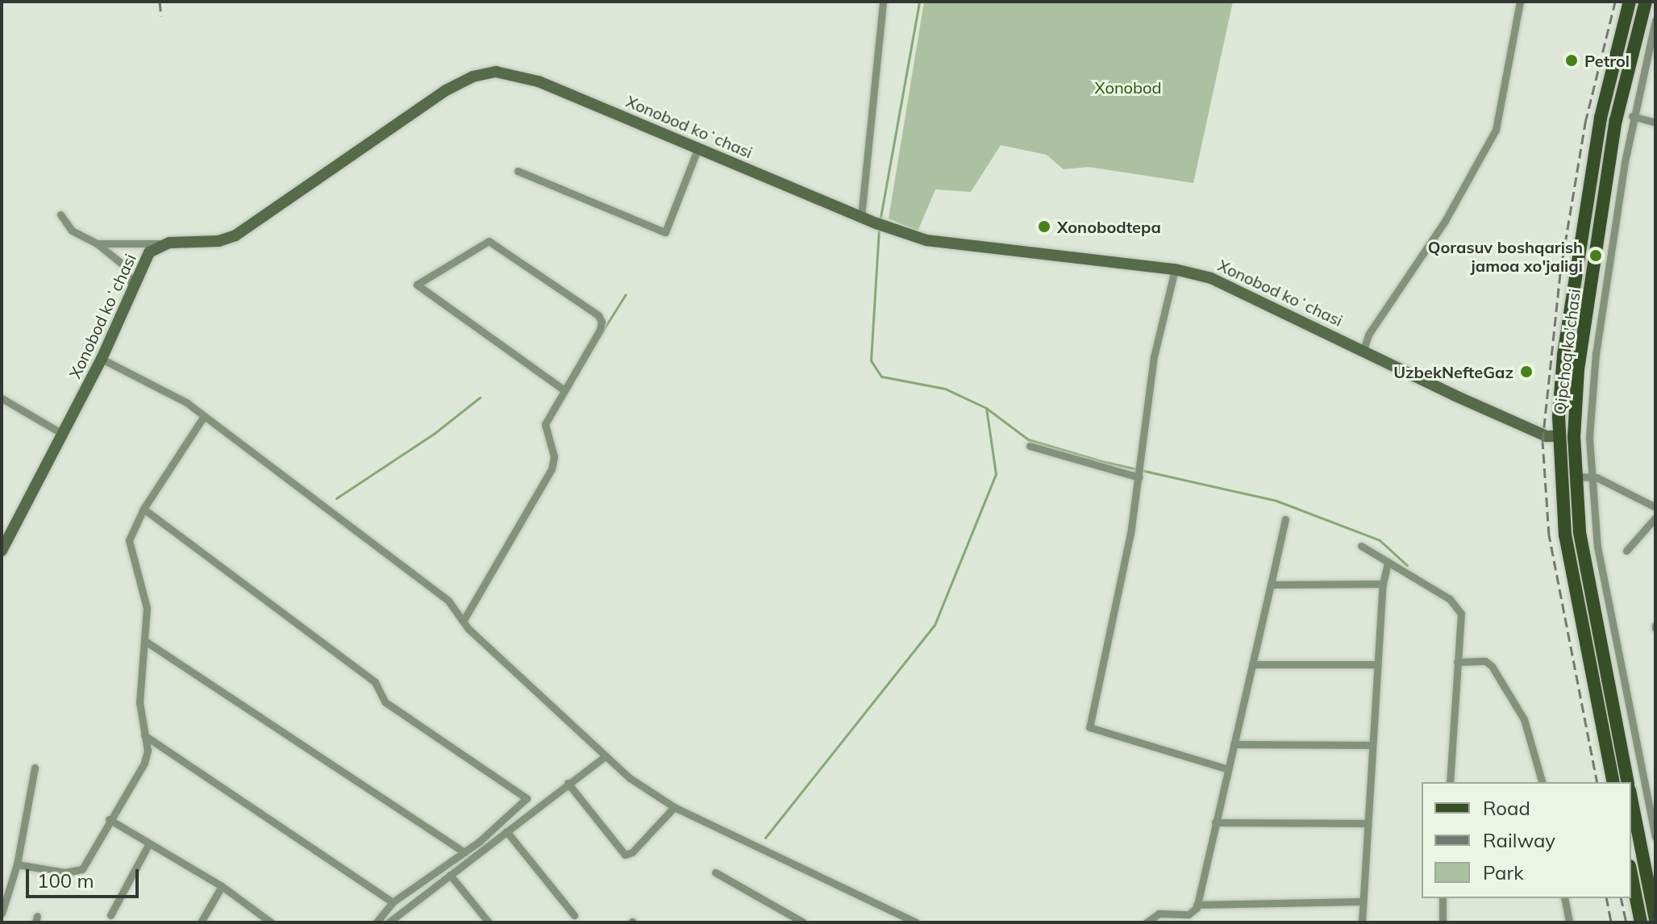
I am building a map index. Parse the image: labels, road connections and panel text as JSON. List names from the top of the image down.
{
  "streets": {
    "main road": ["Xonobod koʻchasi", "Qipchoq ko'chasi"]
  },
  "crossings": [
    ["Xonobod koʻchasi", "Qipchoq ko'chasi"]
  ],
  "parks": ["Xonobod"],
  "places": [
    "Petrol",
    "Xonobodtepa",
    "Qorasuv boshqarish jamoa xo'jaligi",
    "UzbekNefteGaz"
  ],
  "legend": ["Road", "Railway", "Park"],
  "scale_bar": "100 m"
}
